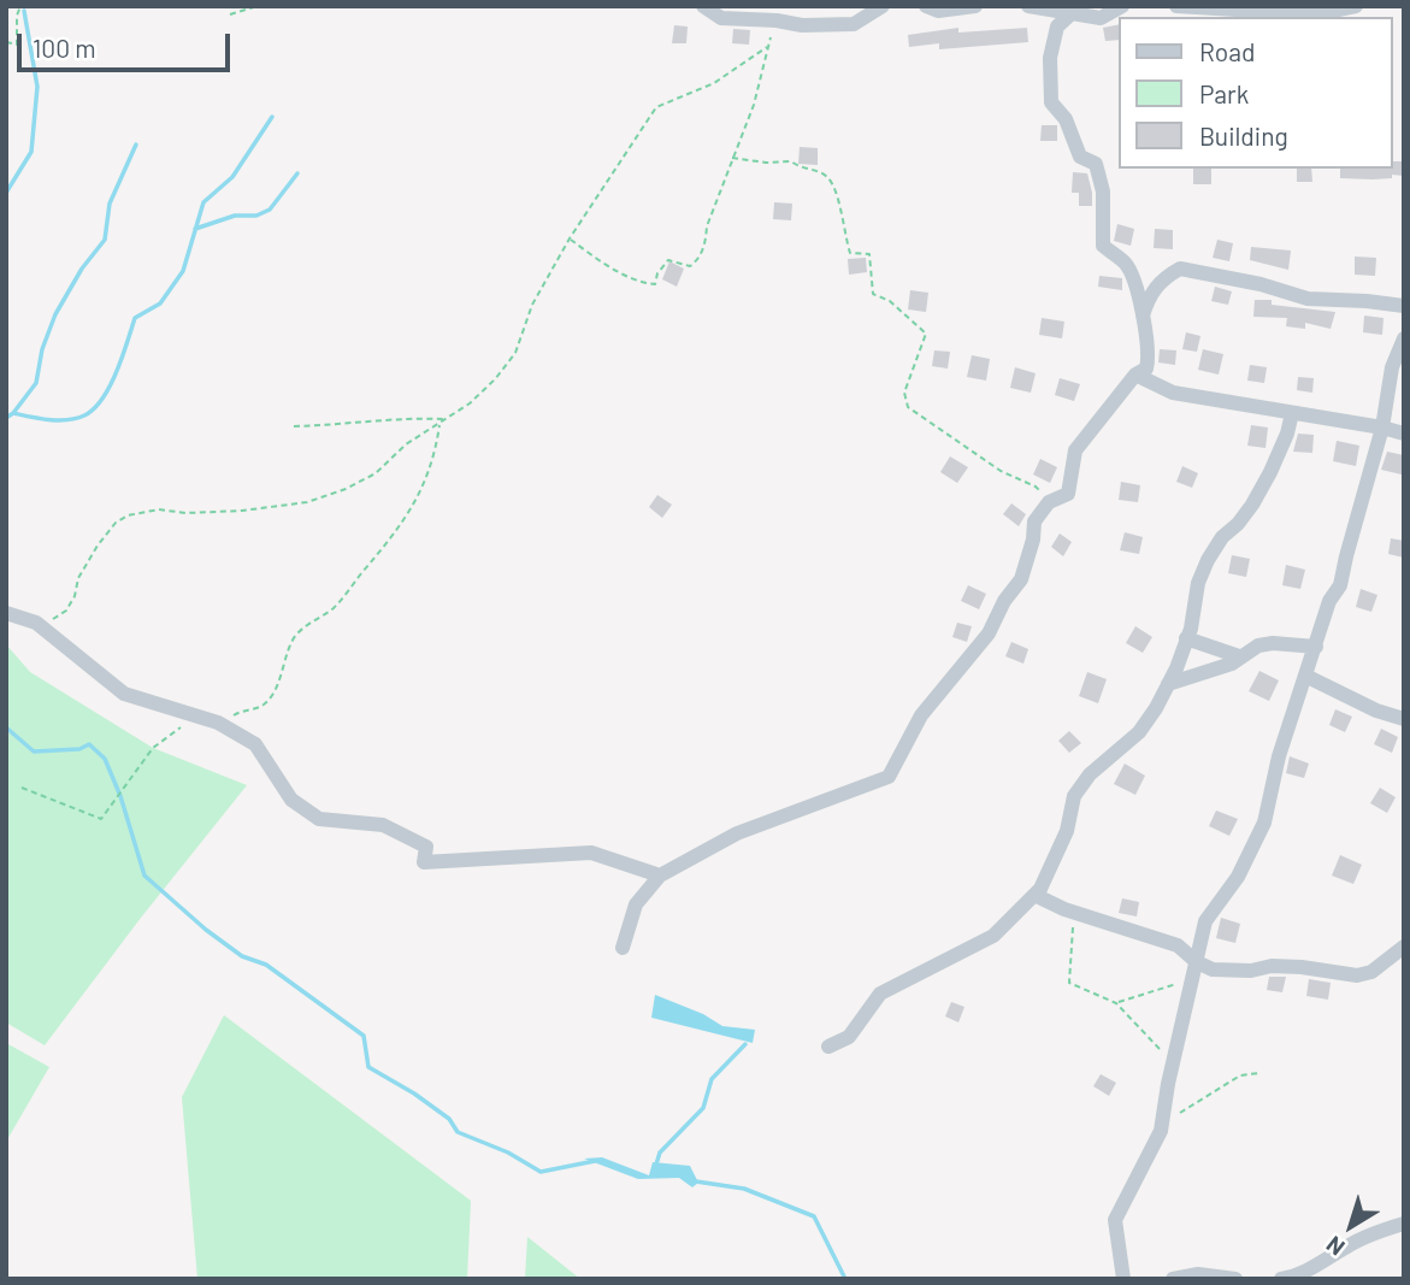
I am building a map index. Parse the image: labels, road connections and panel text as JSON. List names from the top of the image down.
{
  "legend": ["Road", "Park", "Building"],
  "scale_bar": "100 m",
  "north": "bottom left"
}
